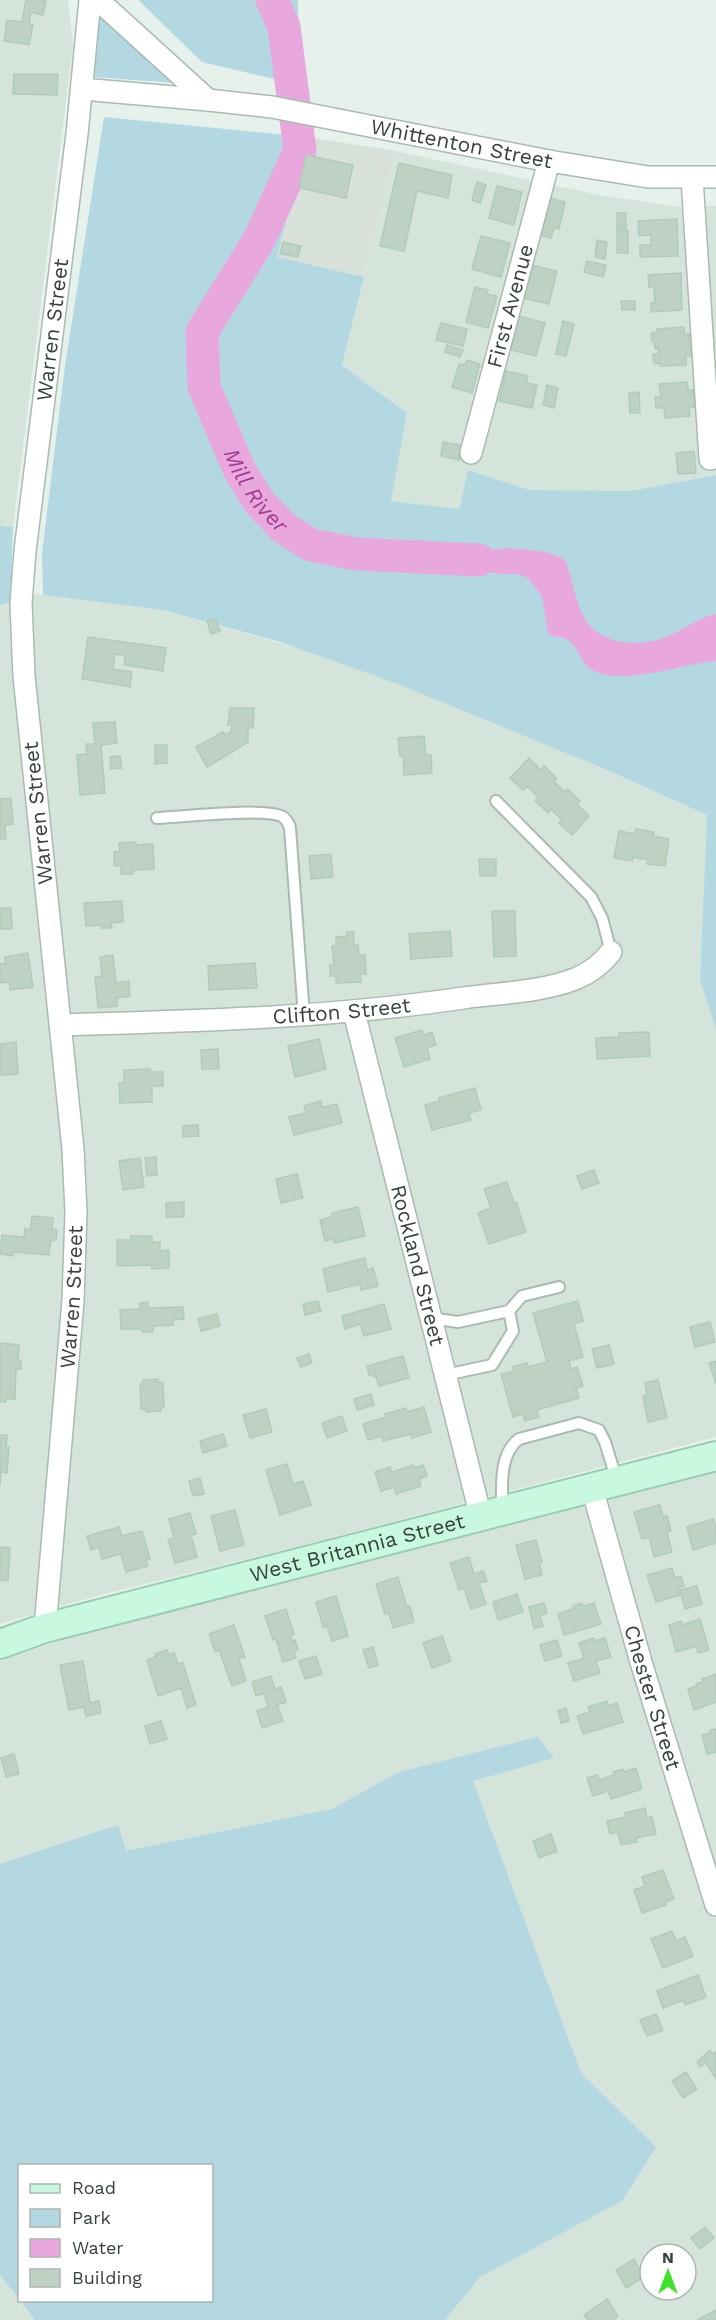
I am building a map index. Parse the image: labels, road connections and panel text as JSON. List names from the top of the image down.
{
  "streets": {
    "street": [
      "Whittenton Street",
      "First Avenue",
      "Warren Street",
      "Clifton Street",
      "Rockland Street",
      "West Britannia Street",
      "Chester Street"
    ]
  },
  "crossings": [
    ["Whittenton Street", "First Avenue"],
    ["Whittenton Street", "Warren Street"],
    ["Warren Street", "Clifton Street"],
    ["Warren Street", "West Britannia Street"],
    ["Clifton Street", "Rockland Street"],
    ["Rockland Street", "West Britannia Street"],
    ["West Britannia Street", "Chester Street"]
  ],
  "water": ["Mill River"],
  "legend": [
    "Road",
    "Park",
    "Water",
    "Building"
  ],
  "north": "top"
}
